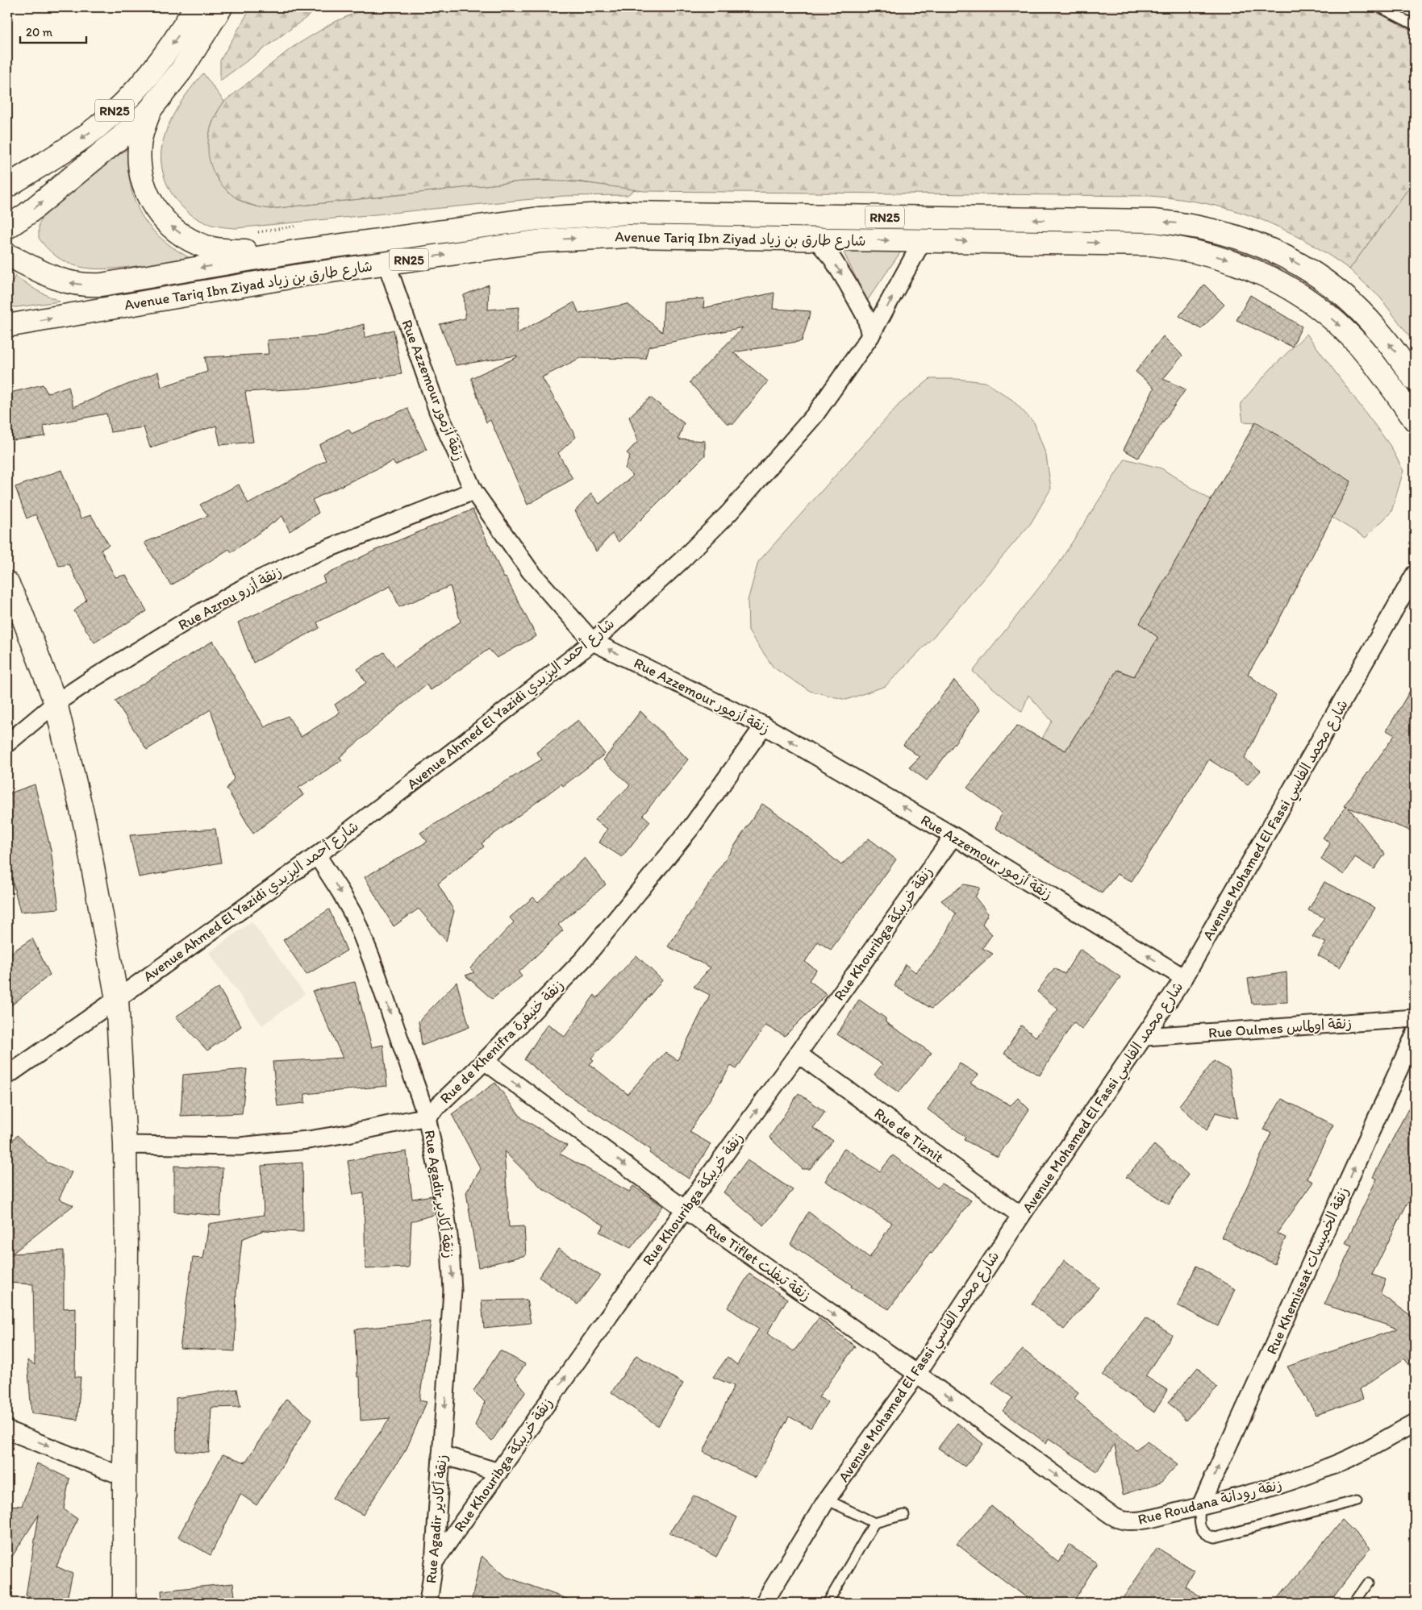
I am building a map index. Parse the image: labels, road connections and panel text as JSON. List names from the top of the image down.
{
  "streets": {
    "main road": ["RN25", "Avenue Tariq Ibn Ziyad شارع طارق بن زياد"],
    "street": [
      "Rue Azzemour زنقة أزمور",
      "Rue Azrou زنقة أزرو",
      "Avenue Ahmed El Yazidi شارع أحمد اليزيدي",
      "Avenue Mohamed El Fassi شارع محمد الفاسي",
      "Rue Khouribga زنقة خريبكة",
      "Rue Oulmes زنقة اولماس",
      "Rue de Khenifra زنقة خنيفرة",
      "Rue de Tiznit",
      "Rue Agadir زنقة أكادير",
      "Rue Tiflet زنقة تيفلت",
      "Rue Khemissat زنقة الخميسات",
      "Rue Roudana زنقة رودانة"
    ]
  },
  "crossings": [
    ["RN25", "Avenue Tariq Ibn Ziyad شارع طارق بن زياد"],
    ["Avenue Tariq Ibn Ziyad شارع طارق بن زياد", "Rue Azzemour زنقة أزمور"],
    ["Avenue Tariq Ibn Ziyad شارع طارق بن زياد", "Avenue Ahmed El Yazidi شارع أحمد اليزيدي"],
    ["Rue Azzemour زنقة أزمور", "Rue Azrou زنقة أزرو"],
    ["Rue Azzemour زنقة أزمور", "Avenue Ahmed El Yazidi شارع أحمد اليزيدي"],
    ["Rue Azzemour زنقة أزمور", "Avenue Mohamed El Fassi شارع محمد الفاسي"],
    ["Rue Azzemour زنقة أزمور", "Rue Khouribga زنقة خريبكة"],
    ["Rue Azzemour زنقة أزمور", "Rue de Khenifra زنقة خنيفرة"],
    ["Avenue Ahmed El Yazidi شارع أحمد اليزيدي", "Rue Agadir زنقة أكادير"],
    ["Avenue Mohamed El Fassi شارع محمد الفاسي", "Rue Oulmes زنقة اولماس"],
    ["Avenue Mohamed El Fassi شارع محمد الفاسي", "Rue de Tiznit"],
    ["Avenue Mohamed El Fassi شارع محمد الفاسي", "Rue Tiflet زنقة تيفلت"],
    ["Avenue Mohamed El Fassi شارع محمد الفاسي", "Rue Roudana زنقة رودانة"],
    ["Rue Khouribga زنقة خريبكة", "Rue de Tiznit"],
    ["Rue Khouribga زنقة خريبكة", "Rue Agadir زنقة أكادير"],
    ["Rue Khouribga زنقة خريبكة", "Rue Tiflet زنقة تيفلت"],
    ["Rue de Khenifra زنقة خنيفرة", "Rue Agadir زنقة أكادير"],
    ["Rue de Khenifra زنقة خنيفرة", "Rue Tiflet زنقة تيفلت"],
    ["Rue Tiflet زنقة تيفلت", "Rue Roudana زنقة رودانة"],
    ["Rue Khemissat زنقة الخميسات", "Rue Roudana زنقة رودانة"]
  ],
  "one_way": [
    "Rue Azzemour زنقة أزمور",
    "Rue Khouribga زنقة خريبكة",
    "Rue Agadir زنقة أكادير",
    "Rue Tiflet زنقة تيفلت",
    "Rue Khemissat زنقة الخميسات",
    "Rue Roudana زنقة رودانة"
  ],
  "scale_bar": "20 m"
}
